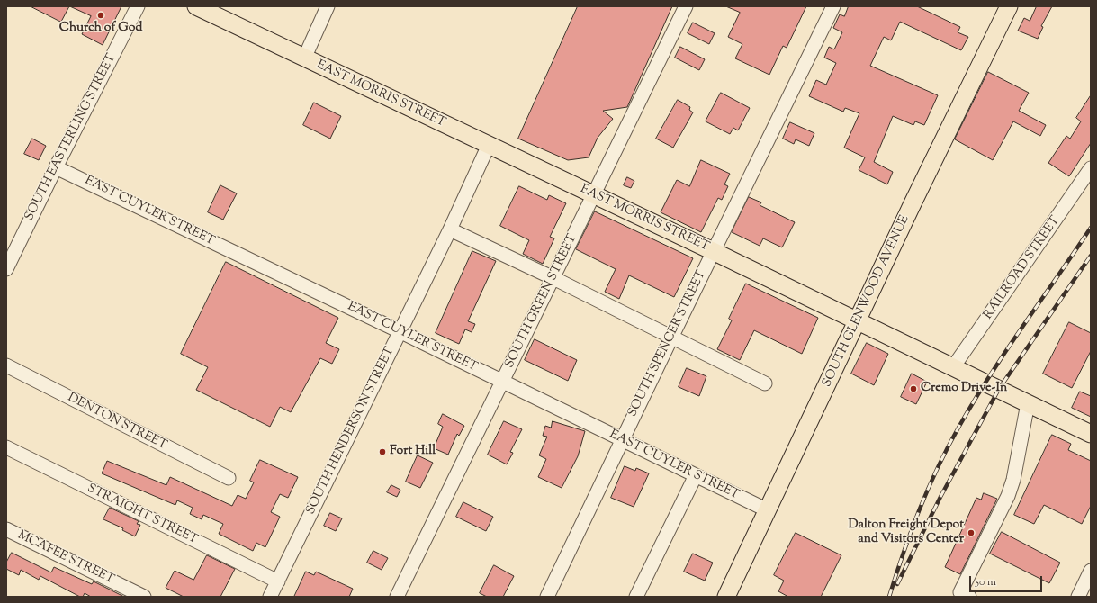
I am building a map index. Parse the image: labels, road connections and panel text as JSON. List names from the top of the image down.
{
  "streets": {
    "main road": ["EAST MORRIS STREET", "SOUTH GLENWOOD AVENUE"],
    "street": [
      "SOUTH EASTERLING STREET",
      "EAST CUYLER STREET",
      "RAILROAD STREET",
      "SOUTH GREEN STREET",
      "SOUTH SPENCER STREET",
      "DENTON STREET",
      "SOUTH HENDERSON STREET",
      "STRAIGHT STREET",
      "MCAFEE STREET"
    ]
  },
  "crossings": [
    ["EAST MORRIS STREET", "RAILROAD STREET"],
    ["EAST MORRIS STREET", "SOUTH GREEN STREET"],
    ["EAST MORRIS STREET", "SOUTH GLENWOOD AVENUE"],
    ["EAST MORRIS STREET", "SOUTH SPENCER STREET"],
    ["EAST MORRIS STREET", "SOUTH HENDERSON STREET"],
    ["SOUTH EASTERLING STREET", "EAST CUYLER STREET"],
    ["EAST CUYLER STREET", "SOUTH GREEN STREET"],
    ["EAST CUYLER STREET", "SOUTH GLENWOOD AVENUE"],
    ["EAST CUYLER STREET", "SOUTH SPENCER STREET"],
    ["EAST CUYLER STREET", "SOUTH HENDERSON STREET"],
    ["SOUTH HENDERSON STREET", "STRAIGHT STREET"]
  ],
  "places": [
    "Church of God",
    "Cremo Drive-In",
    "Fort Hill",
    "Dalton Freight Depot and Visitors Center"
  ],
  "scale_bar": "50 m"
}
